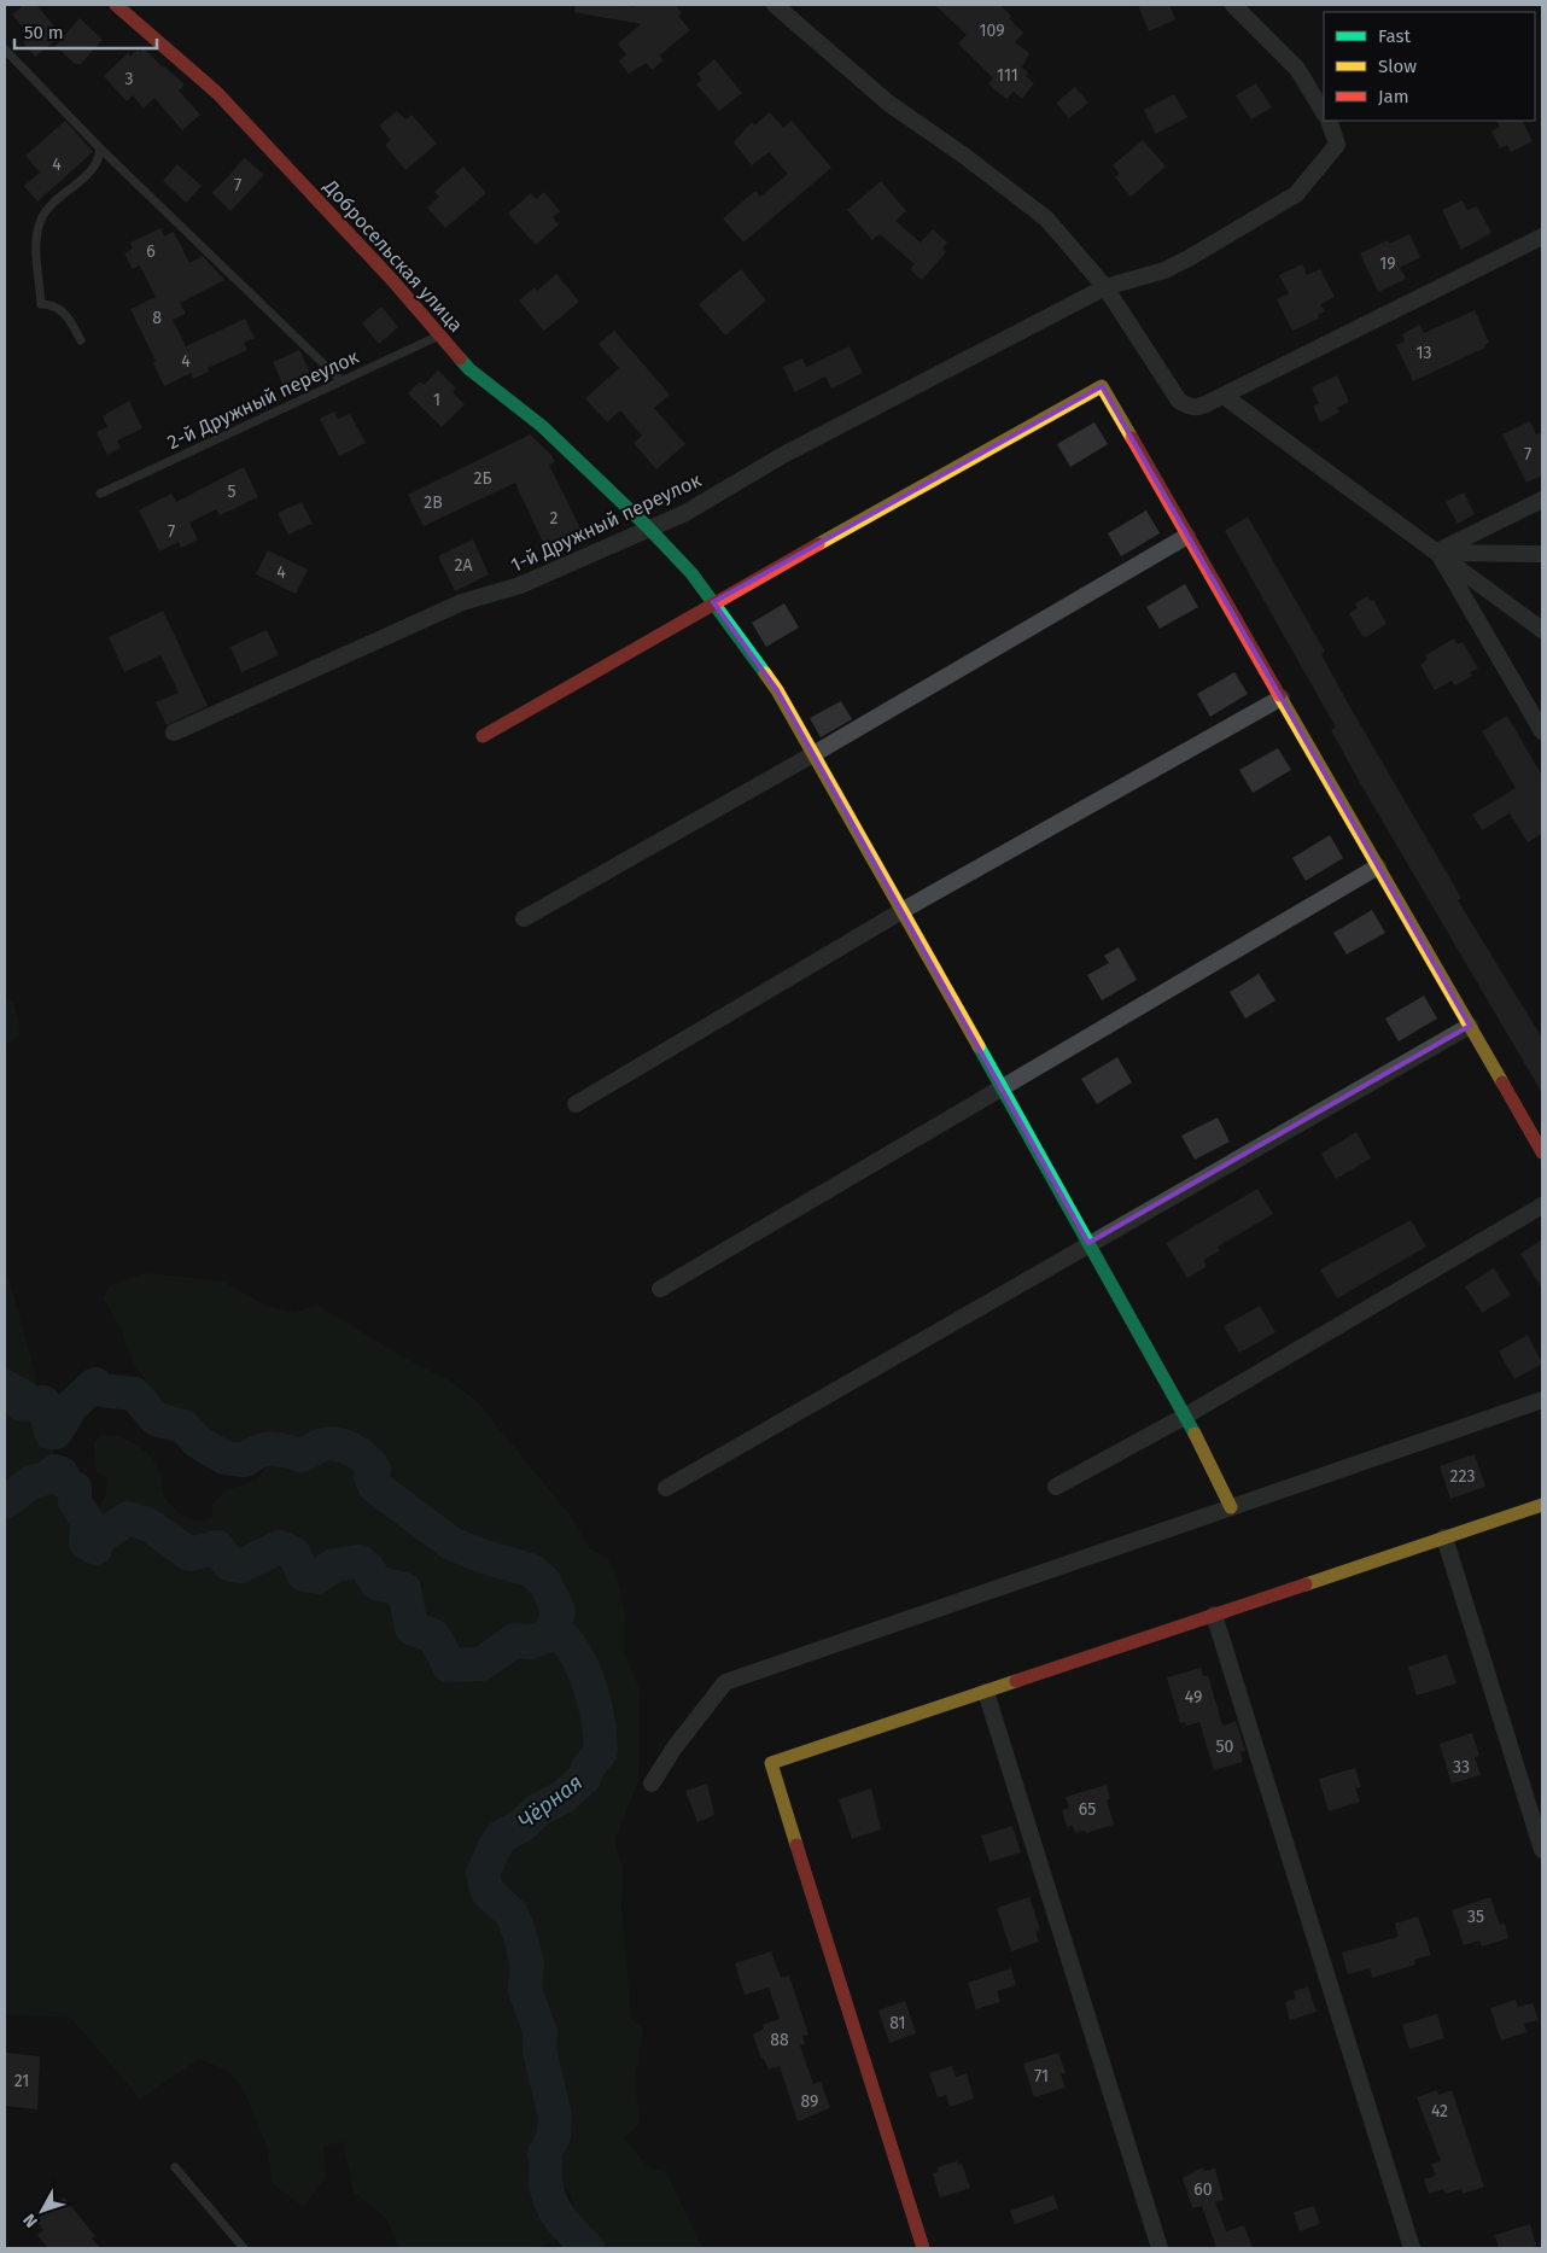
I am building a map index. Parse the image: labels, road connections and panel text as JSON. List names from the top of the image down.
{
  "streets": {
    "street": ["Добросельская улица", "1-й Дружный переулок"],
    "lane": ["2-й Дружный переулок"]
  },
  "crossings": [
    ["Добросельская улица", "2-й Дружный переулок"],
    ["Добросельская улица", "1-й Дружный переулок"]
  ],
  "water": ["Чёрная"],
  "house_numbers": [
    "109",
    "111",
    "3",
    "4",
    "7",
    "6",
    "19",
    "8",
    "13",
    "4",
    "1",
    "7",
    "2Б",
    "5",
    "2В",
    "2",
    "7",
    "2А",
    "4",
    "223",
    "49",
    "50",
    "33",
    "65",
    "35",
    "81",
    "88",
    "71",
    "21",
    "89",
    "42",
    "60"
  ],
  "legend": ["Fast", "Slow", "Jam"],
  "scale_bar": "50 m",
  "north": "bottom left"
}
